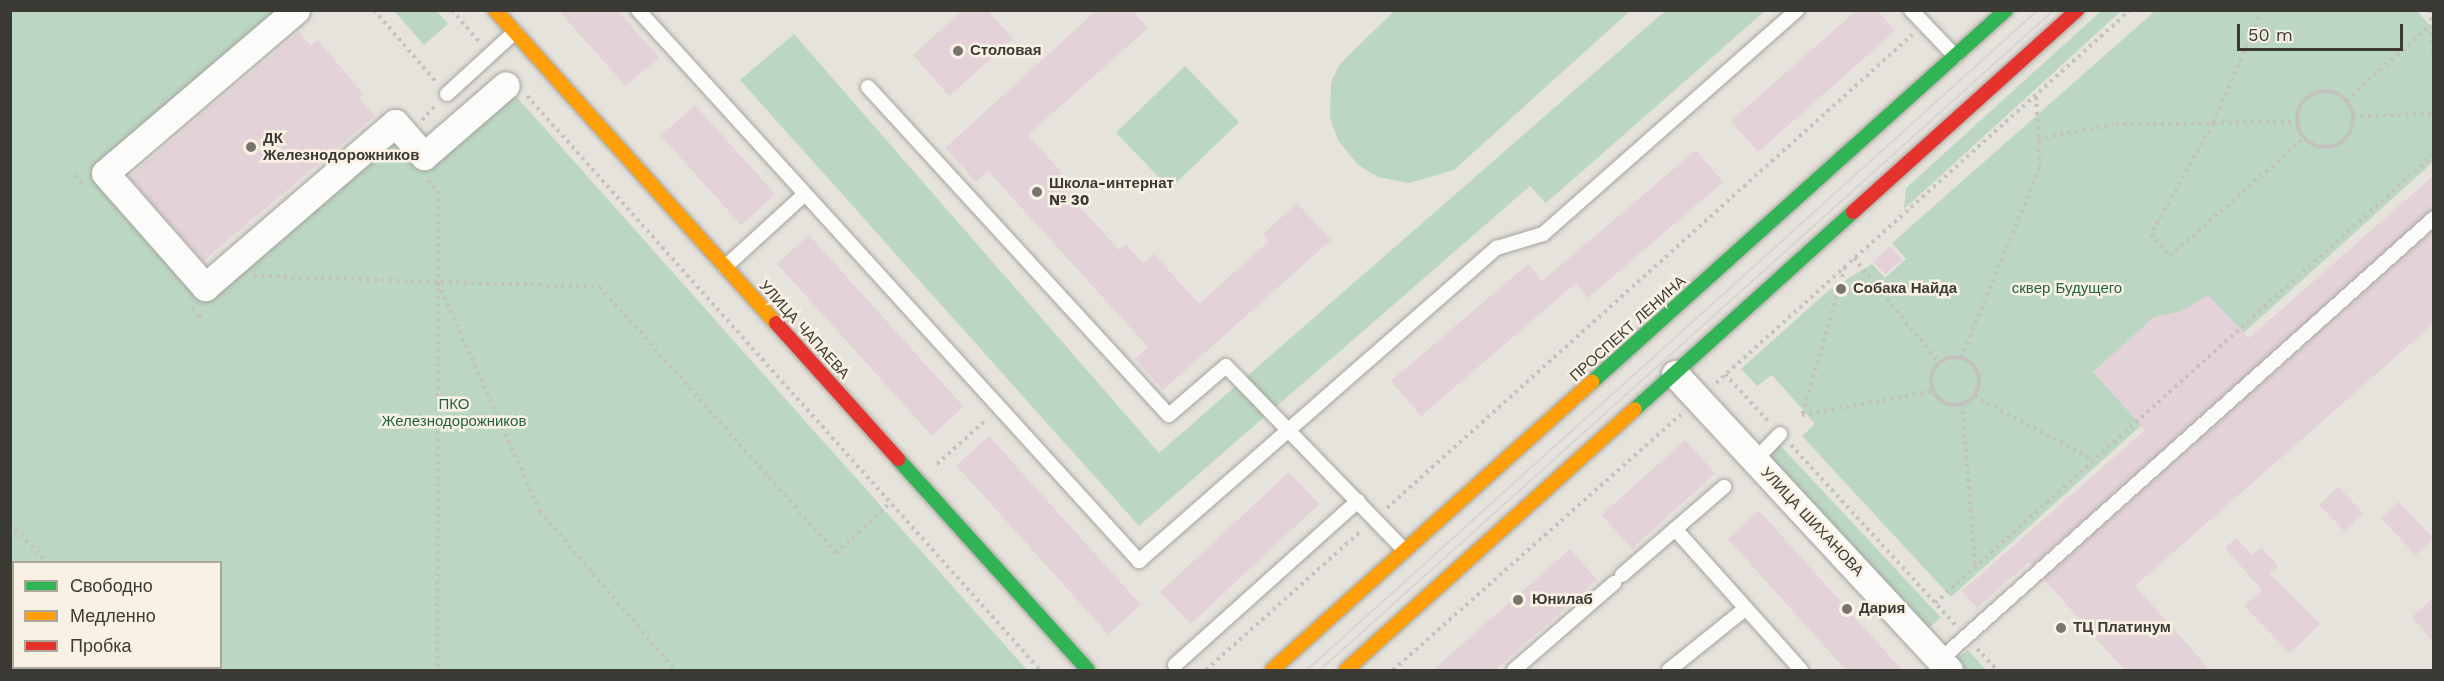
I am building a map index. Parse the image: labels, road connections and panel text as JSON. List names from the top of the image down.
{
  "streets": {
    "main road": ["ПРОСПЕКТ ЛЕНИНА", "УЛИЦА ЧАПАЕВА"],
    "street": ["УЛИЦА ШИХАНОВА"]
  },
  "parks": ["сквер Будущего", "ПКО Железнодорожников"],
  "places": [
    "Столовая",
    "ДК Железнодорожников",
    "Школа-интернат № 30",
    "Собака Найда",
    "Юнилаб",
    "Дария",
    "ТЦ Платинум"
  ],
  "legend": ["Свободно", "Медленно", "Пробка"],
  "scale_bar": "50 m"
}
